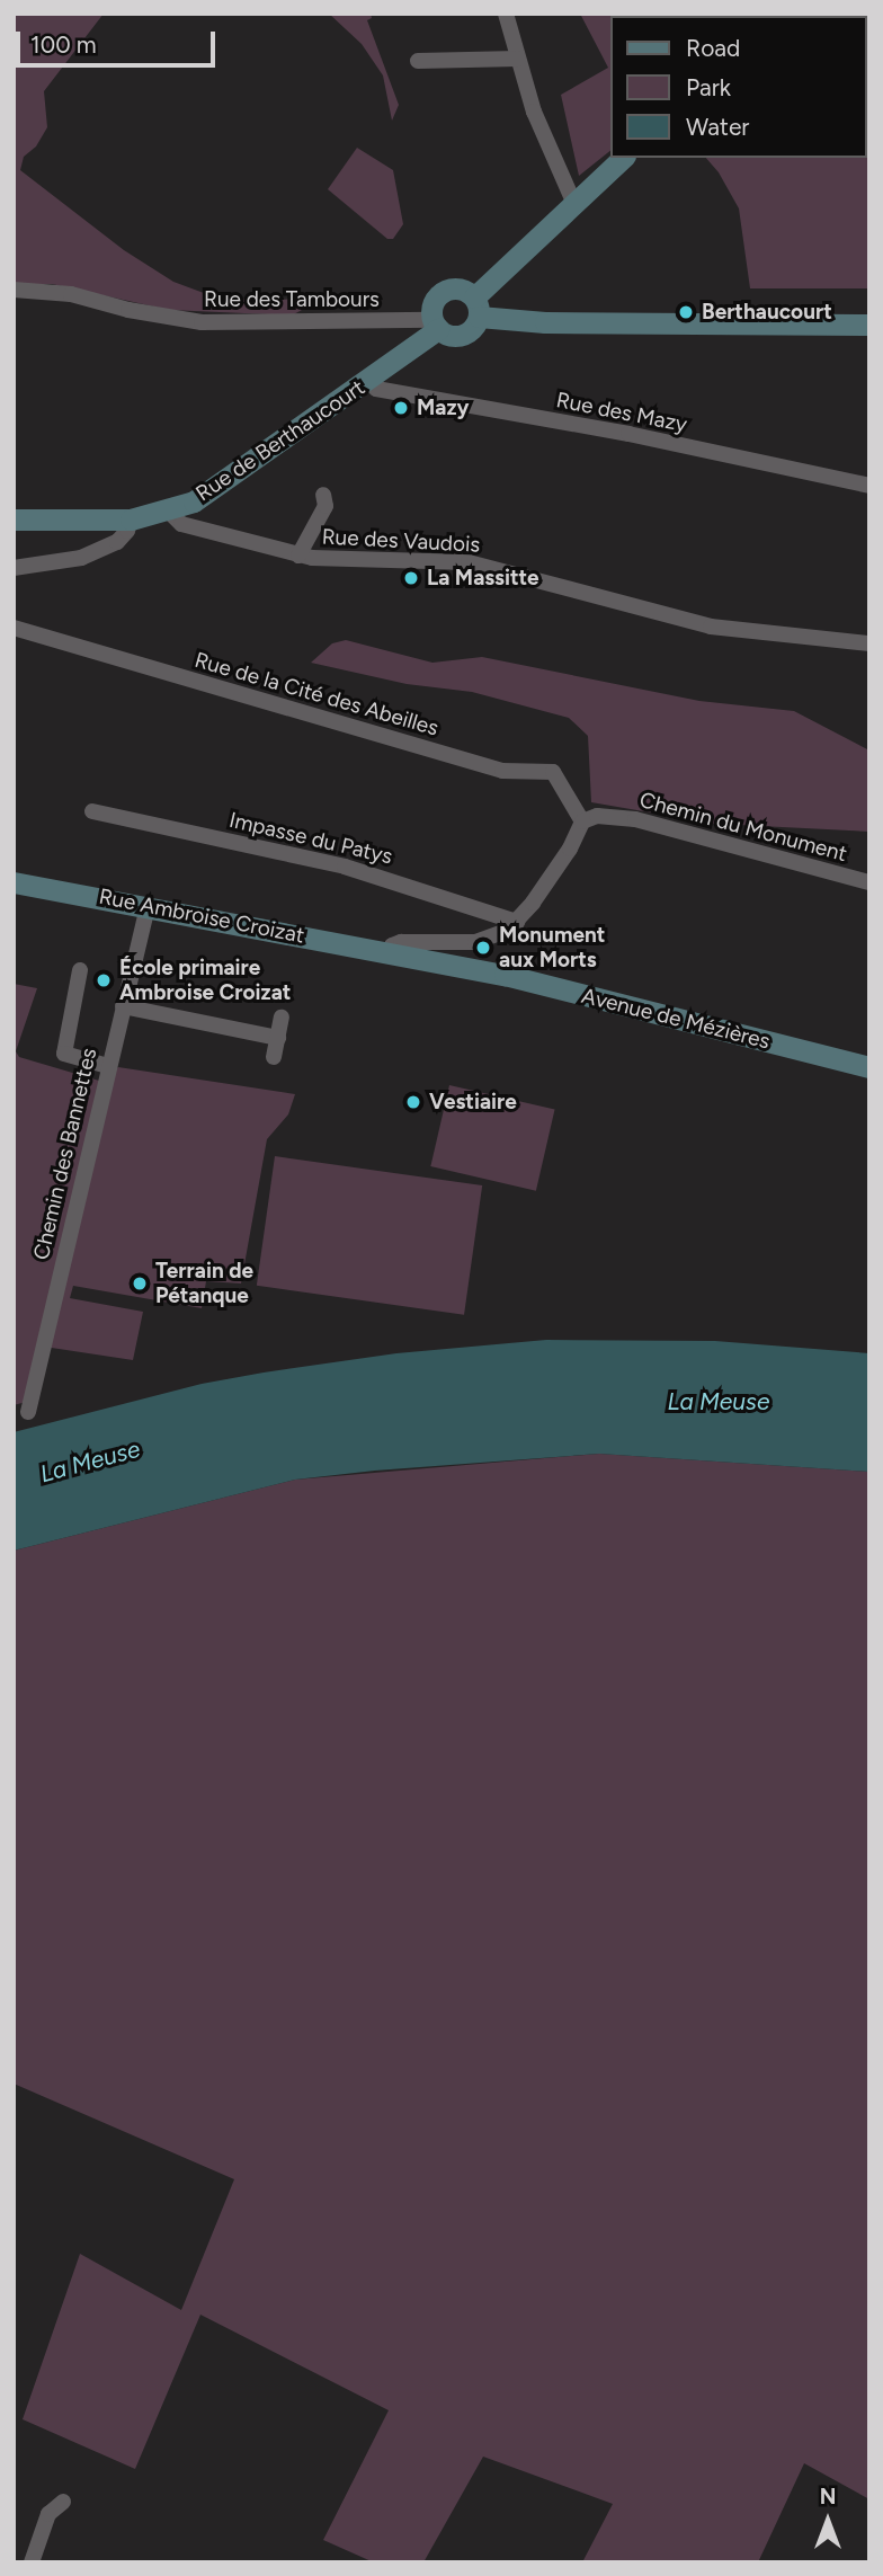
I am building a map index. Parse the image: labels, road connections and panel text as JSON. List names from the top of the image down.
{
  "streets": {
    "main road": ["Rue de Berthaucourt", "Rue Ambroise Croizat", "Avenue de Mézières"],
    "street": [
      "Rue des Tambours",
      "Rue des Mazy",
      "Rue des Vaudois",
      "Rue de la Cité des Abeilles",
      "Chemin du Monument",
      "Impasse du Patys",
      "Chemin des Bannettes"
    ]
  },
  "crossings": [
    ["Rue des Tambours", "Rue de Berthaucourt"],
    ["Rue des Mazy", "Rue de Berthaucourt"],
    ["Rue de Berthaucourt", "Rue des Vaudois"],
    ["Rue de la Cité des Abeilles", "Chemin du Monument"],
    ["Rue Ambroise Croizat", "Avenue de Mézières"],
    ["Rue Ambroise Croizat", "Chemin des Bannettes"]
  ],
  "water": ["La Meuse"],
  "places": [
    "Berthaucourt",
    "Mazy",
    "La Massitte",
    "Monument aux Morts",
    "École primaire Ambroise Croizat",
    "Vestiaire",
    "Terrain de Pétanque"
  ],
  "legend": ["Road", "Park", "Water"],
  "scale_bar": "100 m",
  "north": "top"
}
